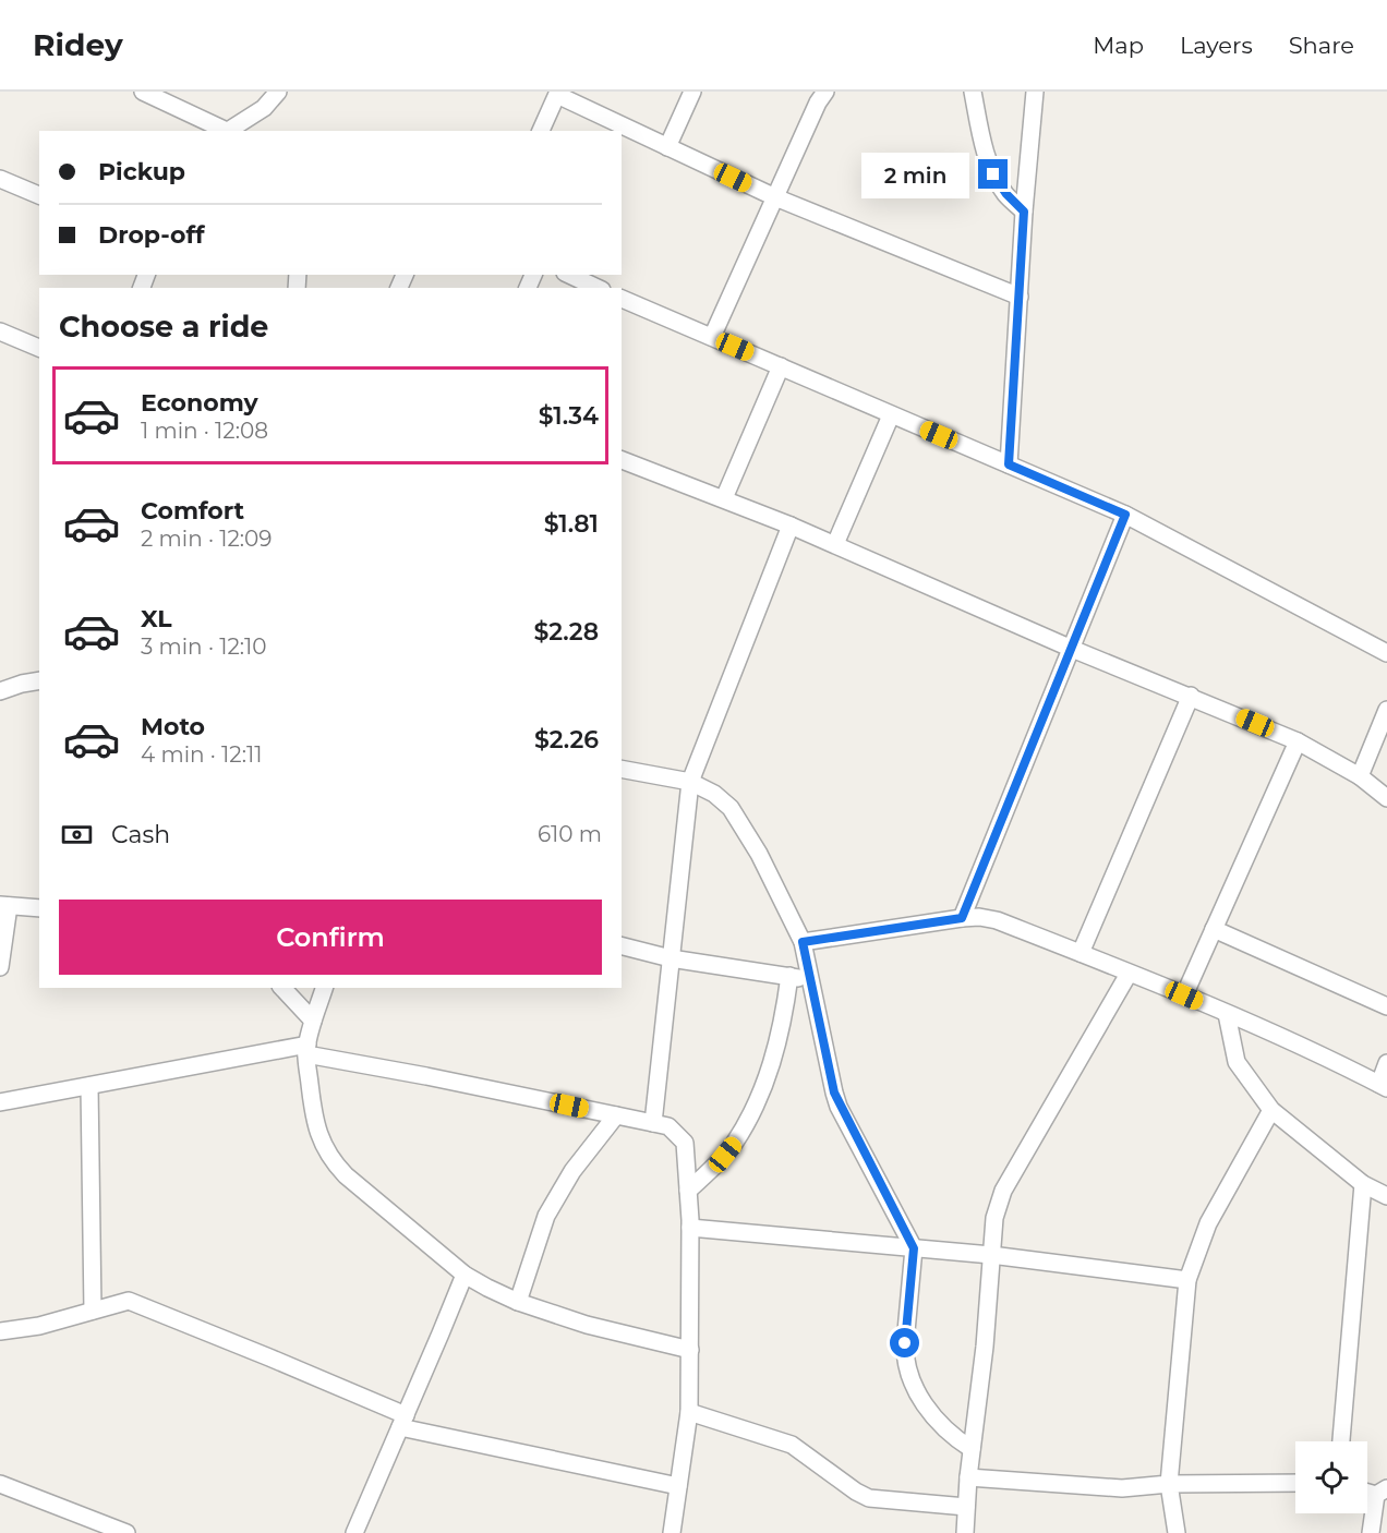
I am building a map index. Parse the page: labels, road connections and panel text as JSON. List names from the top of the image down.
{
  "page": {
    "header": "Ridey",
    "nav": ["Map", "Layers", "Share"],
    "banner": ["Pickup", "Drop-off"],
    "bubble": "2 min",
    "heading": "Choose a ride",
    "list": [
      {
        "name": "Economy",
        "note": "1 min · 12:08",
        "value": "$1.34"
      },
      {
        "name": "Comfort",
        "note": "2 min · 12:09",
        "value": "$1.81"
      },
      {
        "name": "XL",
        "note": "3 min · 12:10",
        "value": "$2.28"
      },
      {
        "name": "Moto",
        "note": "4 min · 12:11",
        "value": "$2.26"
      }
    ],
    "pay": ["Cash", "610 m"],
    "buttons": "Confirm"
  }
}
